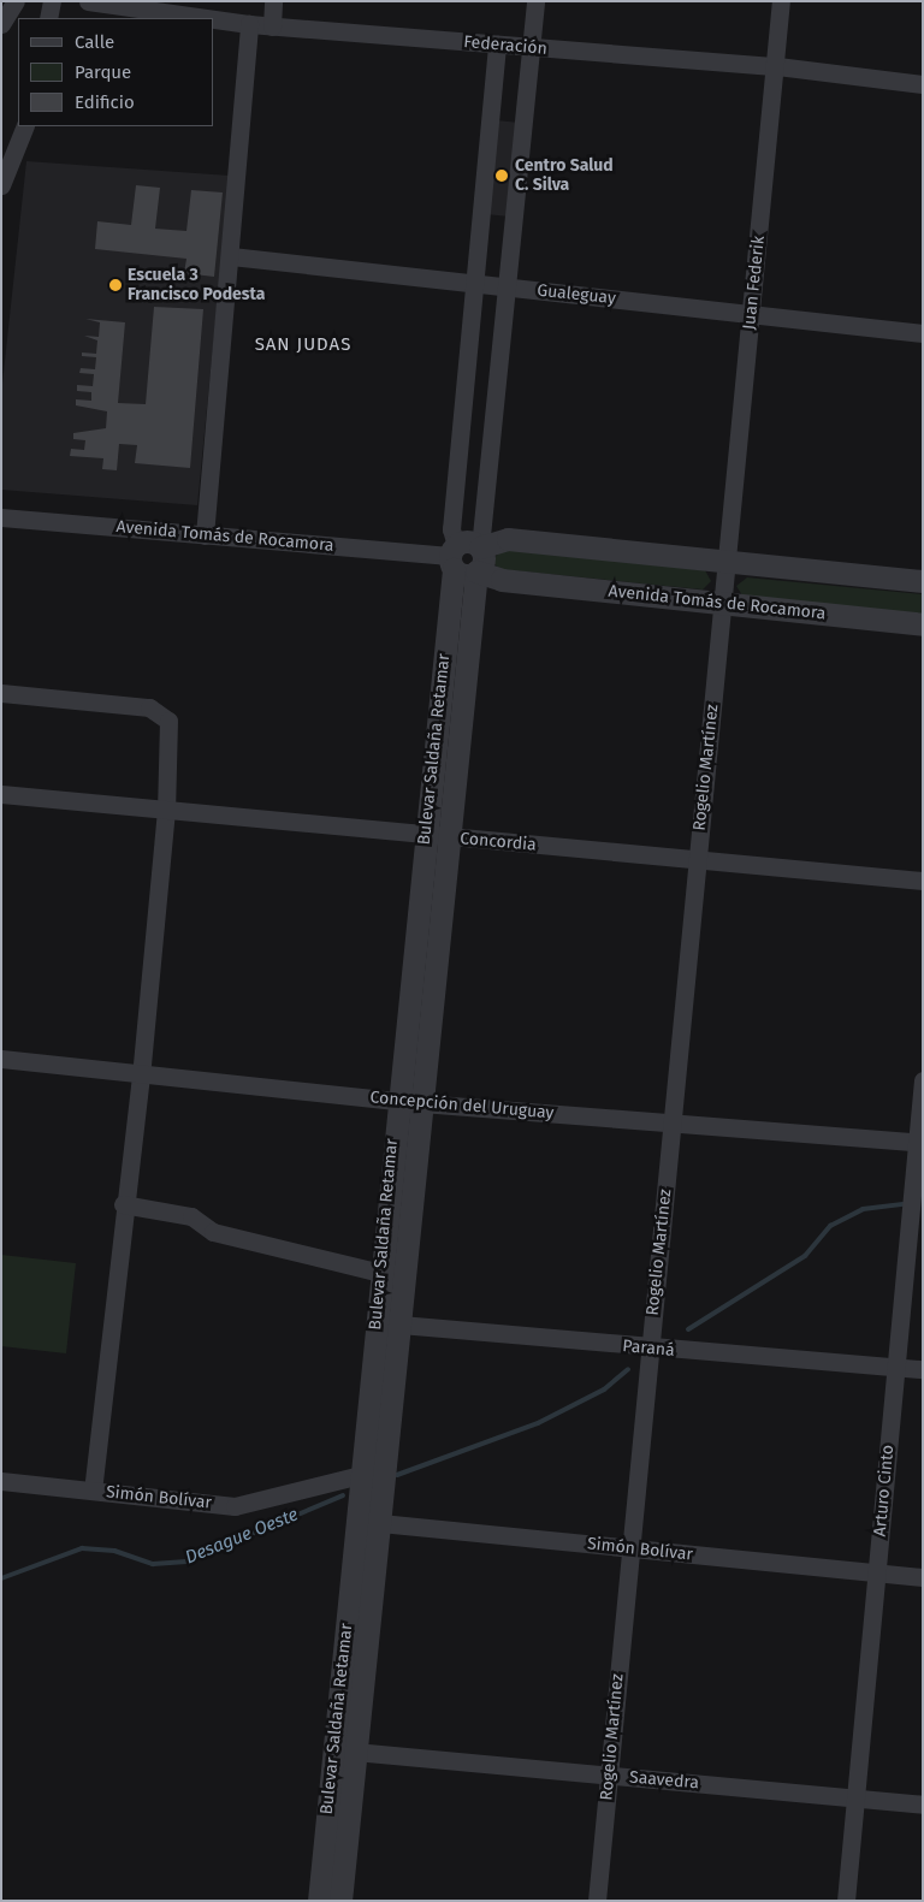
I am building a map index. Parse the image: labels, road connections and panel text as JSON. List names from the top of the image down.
{
  "streets": {
    "street": [
      "Federación",
      "Juan Federik",
      "Gualeguay",
      "Avenida Tomás de Rocamora",
      "Bulevar Saldaña Retamar",
      "Rogelio Martínez",
      "Concordia",
      "Concepción del Uruguay",
      "Paraná",
      "Arturo Cinto",
      "Simón Bolívar",
      "Saavedra"
    ]
  },
  "crossings": [
    ["Federación", "Juan Federik"],
    ["Federación", "Bulevar Saldaña Retamar"],
    ["Juan Federik", "Gualeguay"],
    ["Juan Federik", "Avenida Tomás de Rocamora"],
    ["Juan Federik", "Rogelio Martínez"],
    ["Gualeguay", "Bulevar Saldaña Retamar"],
    ["Avenida Tomás de Rocamora", "Bulevar Saldaña Retamar"],
    ["Avenida Tomás de Rocamora", "Rogelio Martínez"],
    ["Bulevar Saldaña Retamar", "Concordia"],
    ["Bulevar Saldaña Retamar", "Concepción del Uruguay"],
    ["Bulevar Saldaña Retamar", "Paraná"],
    ["Bulevar Saldaña Retamar", "Simón Bolívar"],
    ["Bulevar Saldaña Retamar", "Saavedra"],
    ["Rogelio Martínez", "Concordia"],
    ["Rogelio Martínez", "Concepción del Uruguay"],
    ["Rogelio Martínez", "Paraná"],
    ["Rogelio Martínez", "Simón Bolívar"],
    ["Rogelio Martínez", "Saavedra"],
    ["Concepción del Uruguay", "Arturo Cinto"],
    ["Paraná", "Arturo Cinto"],
    ["Arturo Cinto", "Simón Bolívar"],
    ["Arturo Cinto", "Saavedra"]
  ],
  "districts": ["SAN JUDAS"],
  "water": ["Desague Oeste"],
  "places": ["Centro Salud C. Silva", "Escuela 3 Francisco Podesta"],
  "legend": ["Calle", "Parque", "Edificio"]
}
